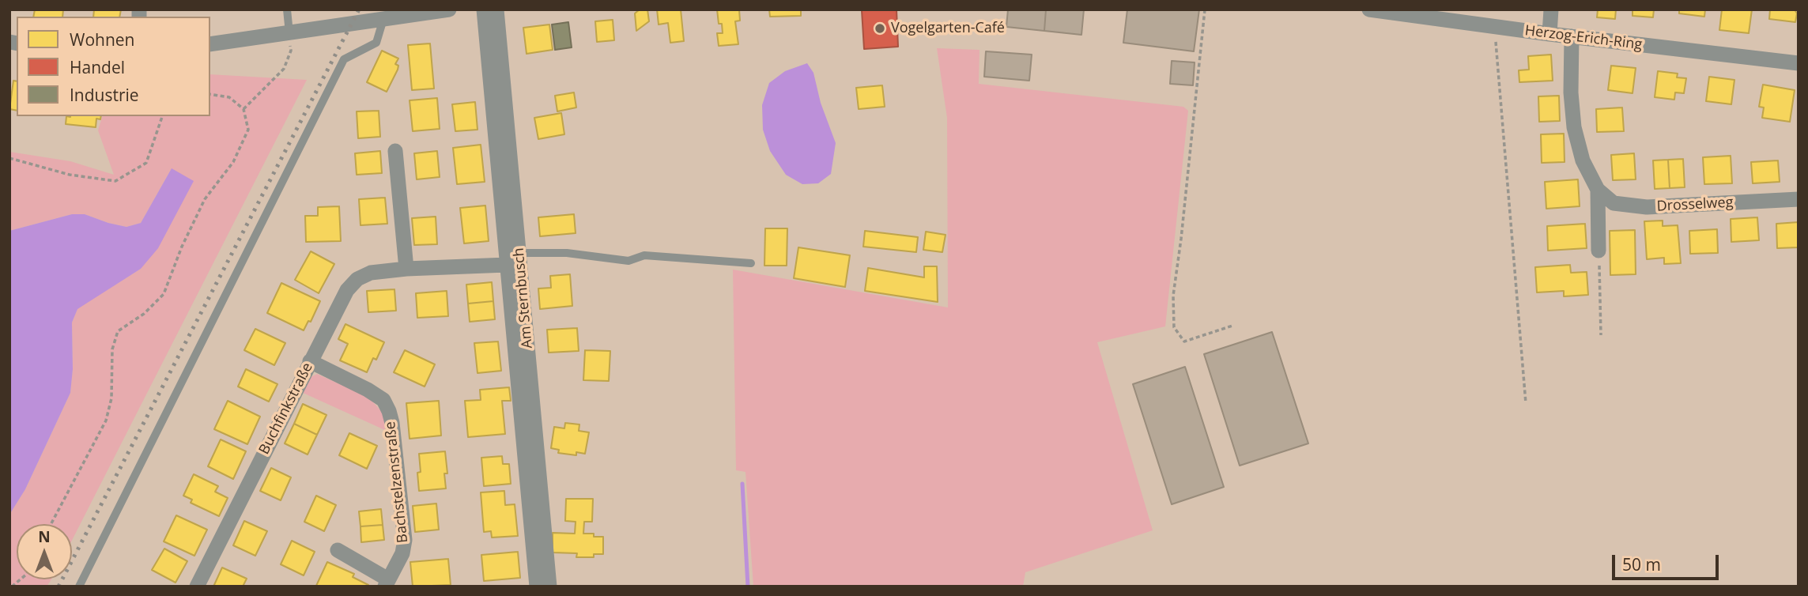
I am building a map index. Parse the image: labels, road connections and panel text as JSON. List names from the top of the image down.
{
  "streets": {
    "street": [
      "Herzog-Erich-Ring",
      "Drosselweg",
      "Am Sternbusch",
      "Buchfinkstraße",
      "Bachstelzenstraße"
    ]
  },
  "crossings": [
    ["Am Sternbusch", "Buchfinkstraße"],
    ["Buchfinkstraße", "Bachstelzenstraße"]
  ],
  "places": ["Vogelgarten-Café"],
  "legend": ["Wohnen", "Handel", "Industrie"],
  "scale_bar": "50 m",
  "north": "top"
}
